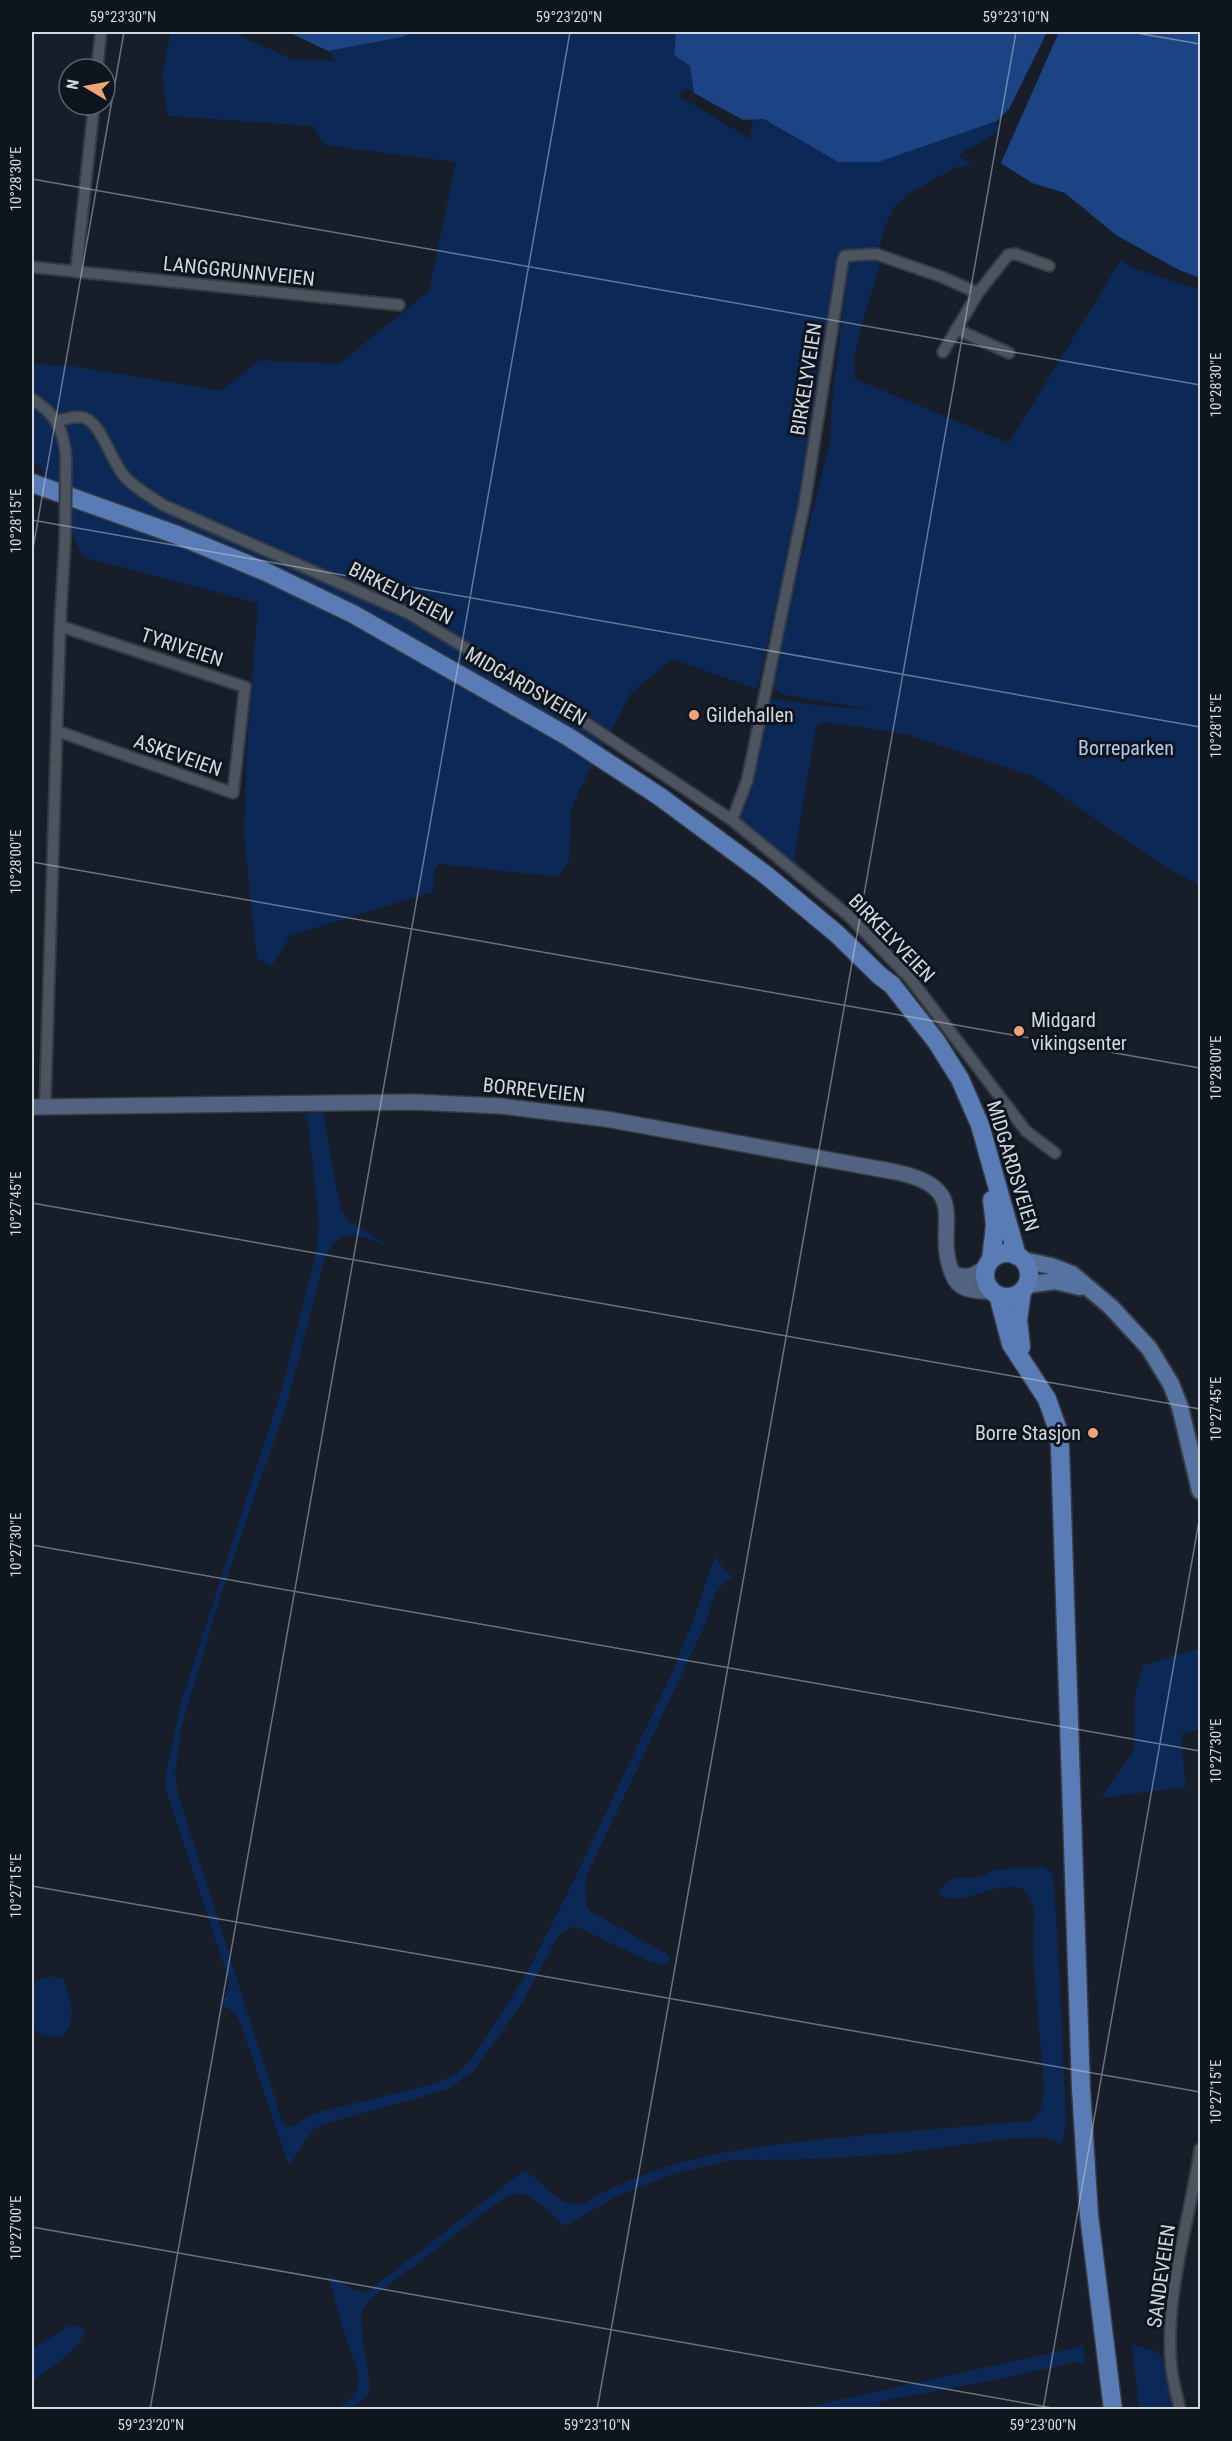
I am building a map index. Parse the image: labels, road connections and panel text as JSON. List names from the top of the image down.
{
  "streets": {
    "highway": ["MIDGARDSVEIEN"],
    "main road": ["BORREVEIEN"],
    "street": [
      "LANGGRUNNVEIEN",
      "BIRKELYVEIEN",
      "TYRIVEIEN",
      "ASKEVEIEN",
      "SANDEVEIEN"
    ]
  },
  "crossings": [
    ["TYRIVEIEN", "ASKEVEIEN"]
  ],
  "parks": ["Borreparken"],
  "places": ["Gildehallen", "Midgard vikingsenter", "Borre Stasjon"],
  "north": "left",
  "coordinates": [
    "59°23'30\"N",
    "59°23'20\"N",
    "59°23'10\"N",
    "10°28'30\"E",
    "10°28'15\"E",
    "10°28'00\"E",
    "10°27'45\"E",
    "10°27'30\"E",
    "10°27'15\"E",
    "10°27'00\"E",
    "59°23'00\"N"
  ]
}
